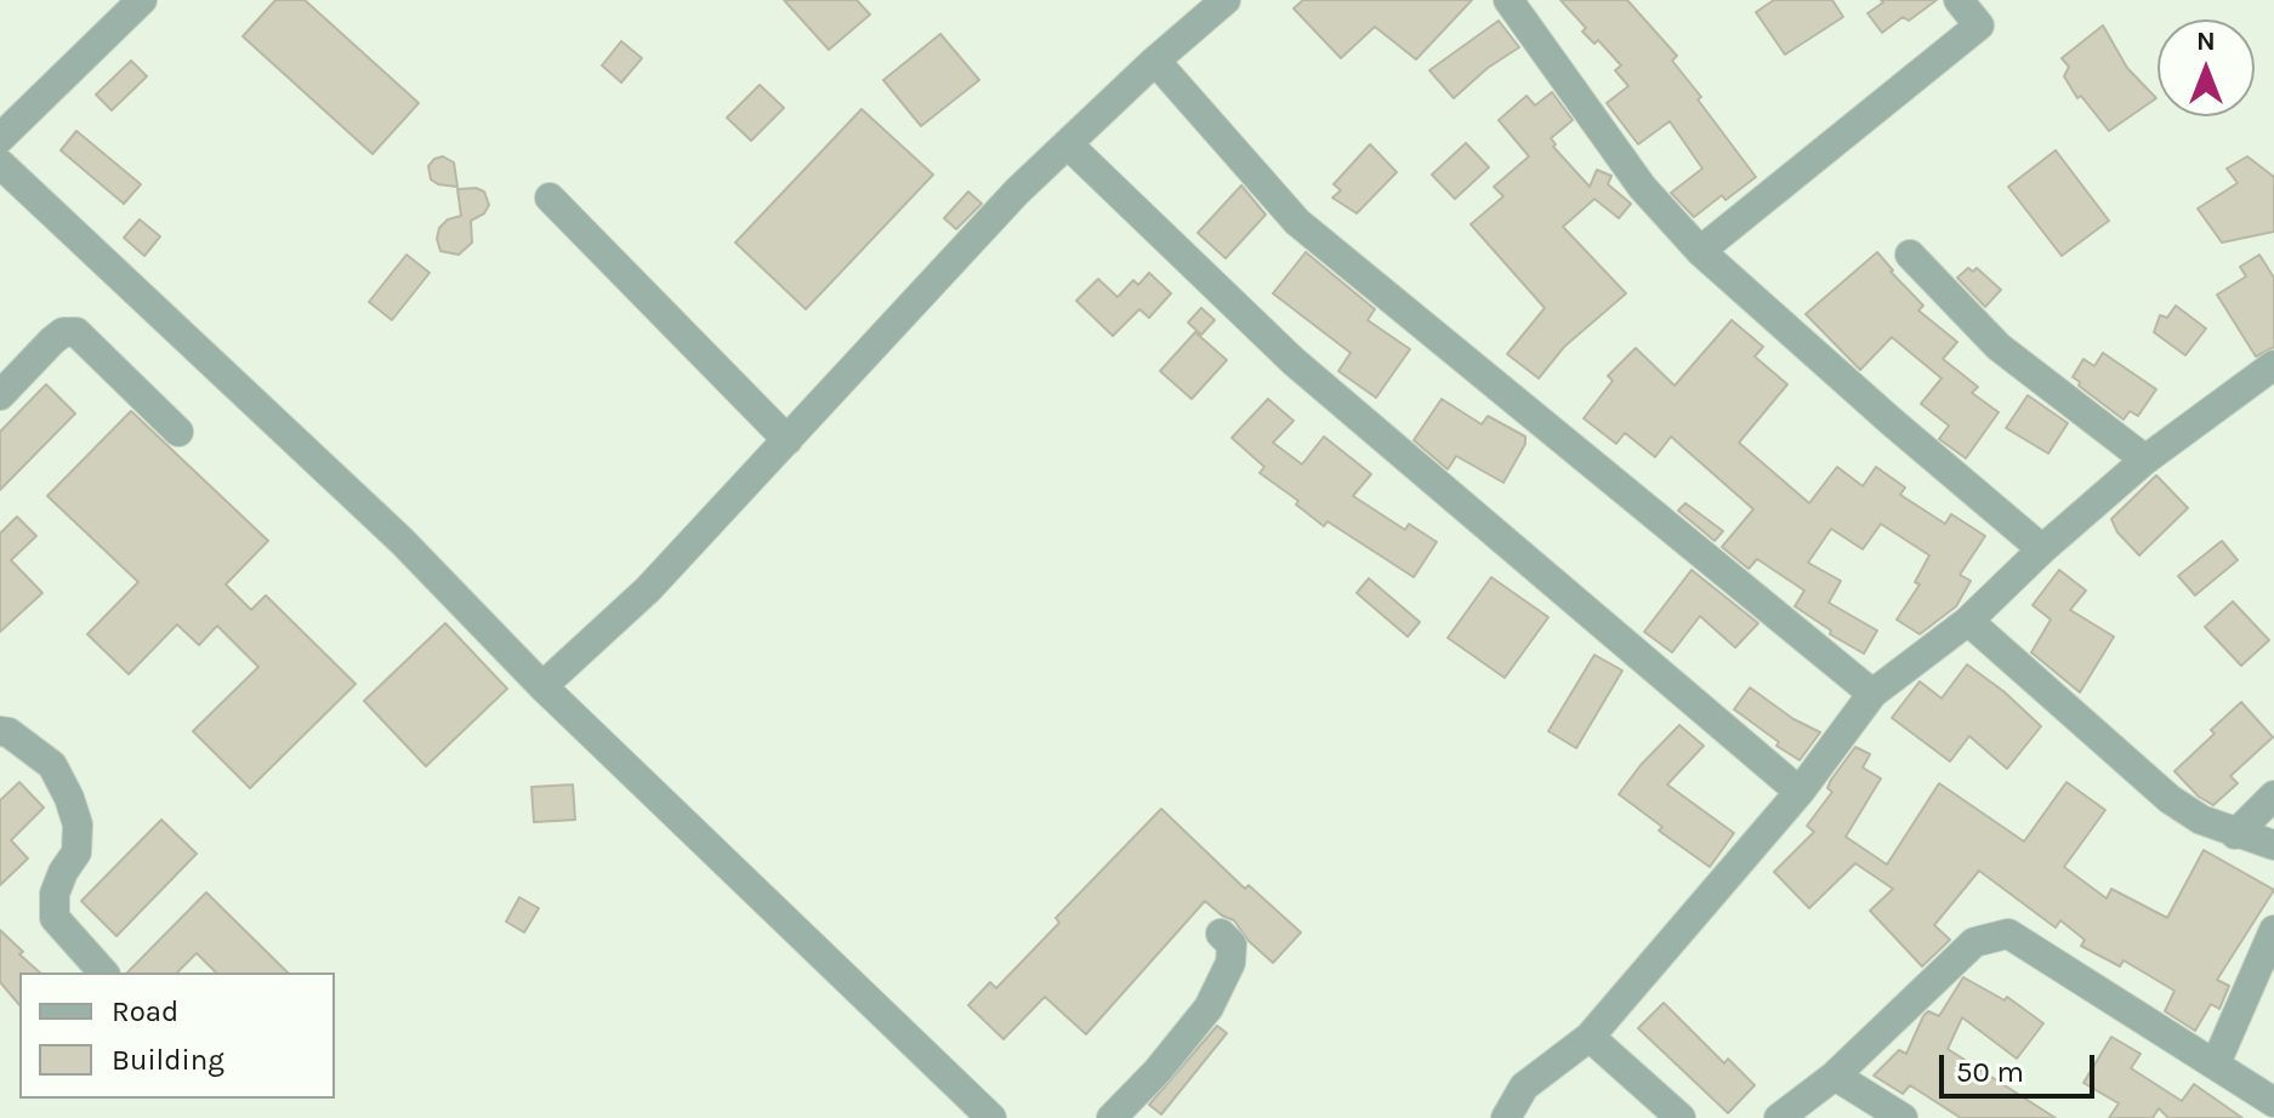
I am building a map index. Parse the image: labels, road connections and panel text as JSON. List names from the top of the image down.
{
  "legend": ["Road", "Building"],
  "scale_bar": "50 m",
  "north": "top"
}
